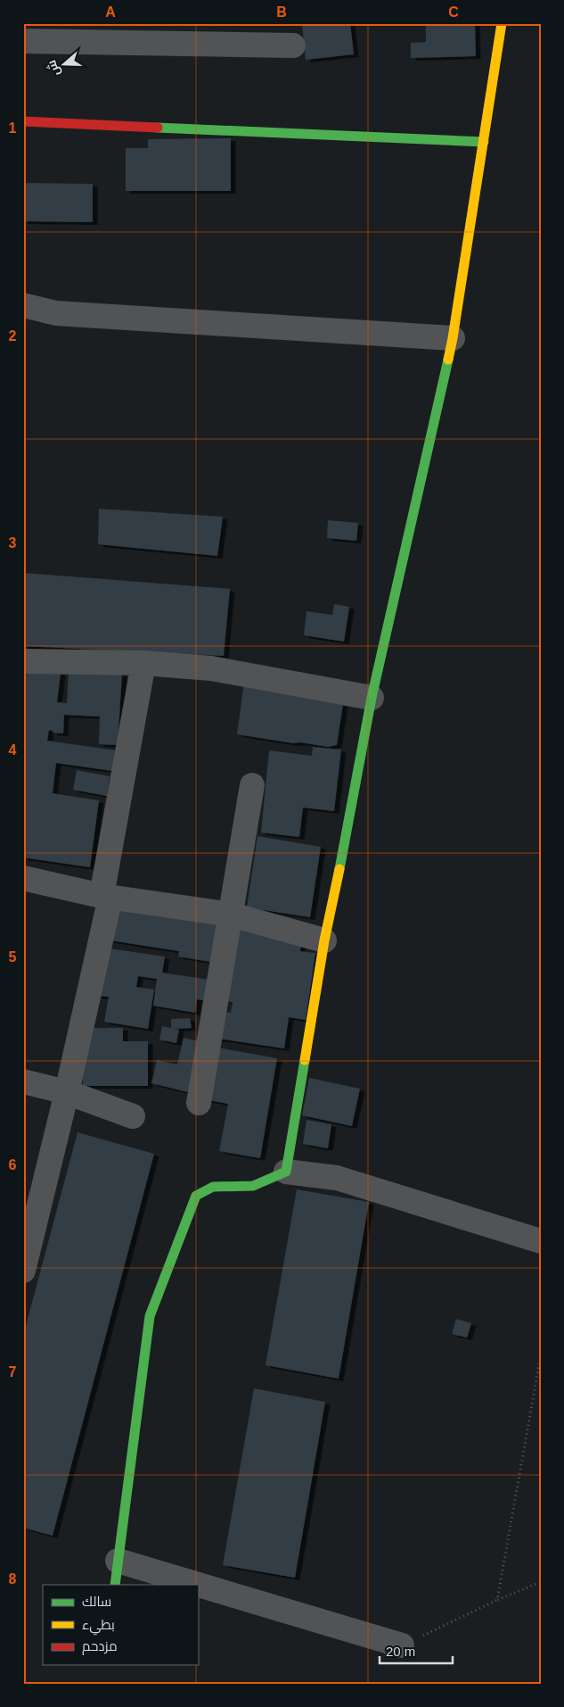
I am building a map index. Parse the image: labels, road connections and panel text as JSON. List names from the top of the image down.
{
  "legend": ["سالك", "بطيء", "مزدحم"],
  "scale_bar": "20 m",
  "north": "left",
  "grid": {
    "columns": ["A", "B", "C"],
    "rows": [
      "1",
      "2",
      "3",
      "4",
      "5",
      "6",
      "7",
      "8"
    ]
  }
}
